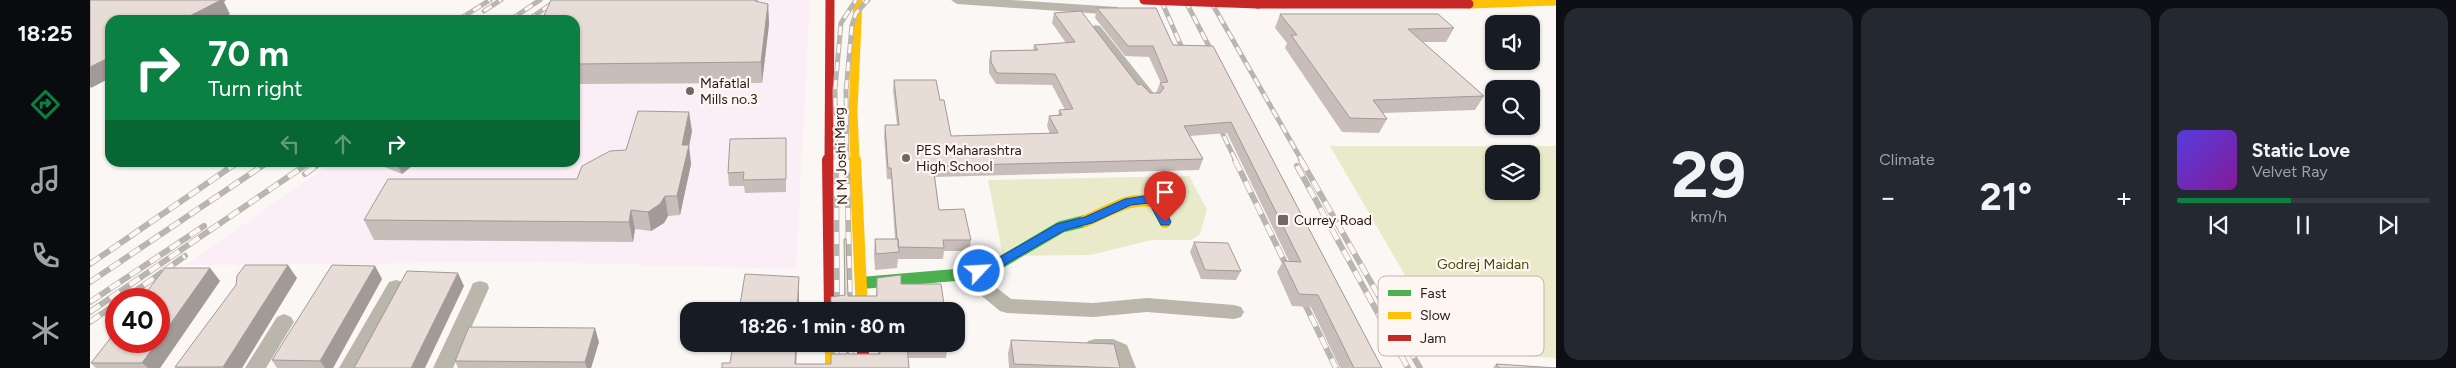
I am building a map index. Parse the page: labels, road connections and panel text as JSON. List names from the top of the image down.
{
  "streets": {
    "main road": ["N M Joshi Marg"]
  },
  "parks": ["Godrej Maidan"],
  "places": {
    "other": ["Mafatlal Mills no.3", "PES Maharashtra High School"],
    "transit": ["Currey Road"]
  },
  "legend": ["Fast", "Slow", "Jam"],
  "page": {
    "tabs": "18:25",
    "tile": [
      ["29", "km/h"],
      "Climate"
    ],
    "turn": ["70 m", "Turn right"],
    "song": ["Static Love", "Velvet Ray"],
    "heat": ["−", "21°", "+"],
    "limit": "40",
    "trip": "18:26 · 1 min · 80 m"
  }
}
